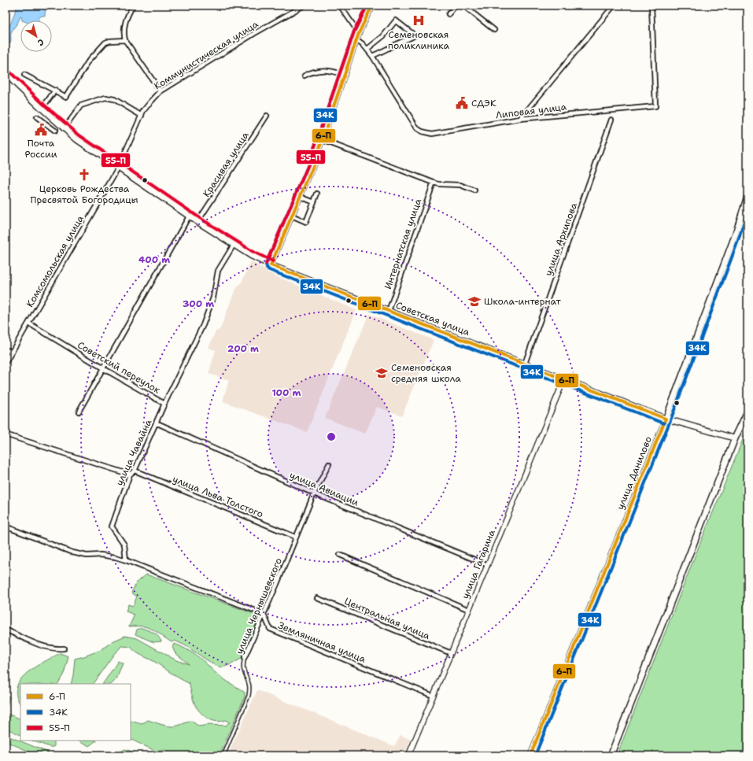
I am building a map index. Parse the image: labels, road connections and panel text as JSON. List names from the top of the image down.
{
  "streets": {
    "main road": ["Советская улица", "улица Данилово"],
    "street": [
      "Коммунистическая улица",
      "Липовая улица",
      "Красивая улица",
      "улица Архипова",
      "Интернатская улица",
      "Комсомольская улица",
      "Советский переулок",
      "улица Чавайна",
      "улица Авиации",
      "улица Льва Толстого",
      "улица Гагарина",
      "улица Чернышевского",
      "Центральная улица",
      "Земляничная улица"
    ]
  },
  "crossings": [
    ["Коммунистическая улица", "Комсомольская улица"],
    ["Коммунистическая улица", "Советская улица"],
    ["Красивая улица", "Советская улица"],
    ["улица Архипова", "Советская улица"],
    ["Интернатская улица", "Советская улица"],
    ["Комсомольская улица", "Советская улица"],
    ["Комсомольская улица", "Советский переулок"],
    ["Советская улица", "Советский переулок"],
    ["Советская улица", "улица Данилово"],
    ["Советская улица", "улица Гагарина"],
    ["Советский переулок", "улица Чавайна"],
    ["улица Чавайна", "улица Авиации"],
    ["улица Чавайна", "улица Льва Толстого"],
    ["улица Авиации", "улица Гагарина"],
    ["улица Авиации", "улица Чернышевского"],
    ["улица Льва Толстого", "улица Чернышевского"],
    ["улица Гагарина", "Центральная улица"],
    ["улица Гагарина", "Земляничная улица"],
    ["улица Чернышевского", "Земляничная улица"]
  ],
  "places": {
    "hospital": ["Семеновская поликлиника"],
    "public building": ["СДЭК", "Почта России"],
    "church": ["Церковь Рождества Пресвятой Богородицы"],
    "school or university": ["Школа-интернат", "Семеновская средняя школа"]
  },
  "lines": ["transit line 6-П", "transit line 34К", "transit line 55-П"],
  "legend": ["6-П", "34К", "55-П"],
  "north": "bottom right",
  "rings": [
    "400 m",
    "300 m",
    "200 m",
    "100 m"
  ]
}
